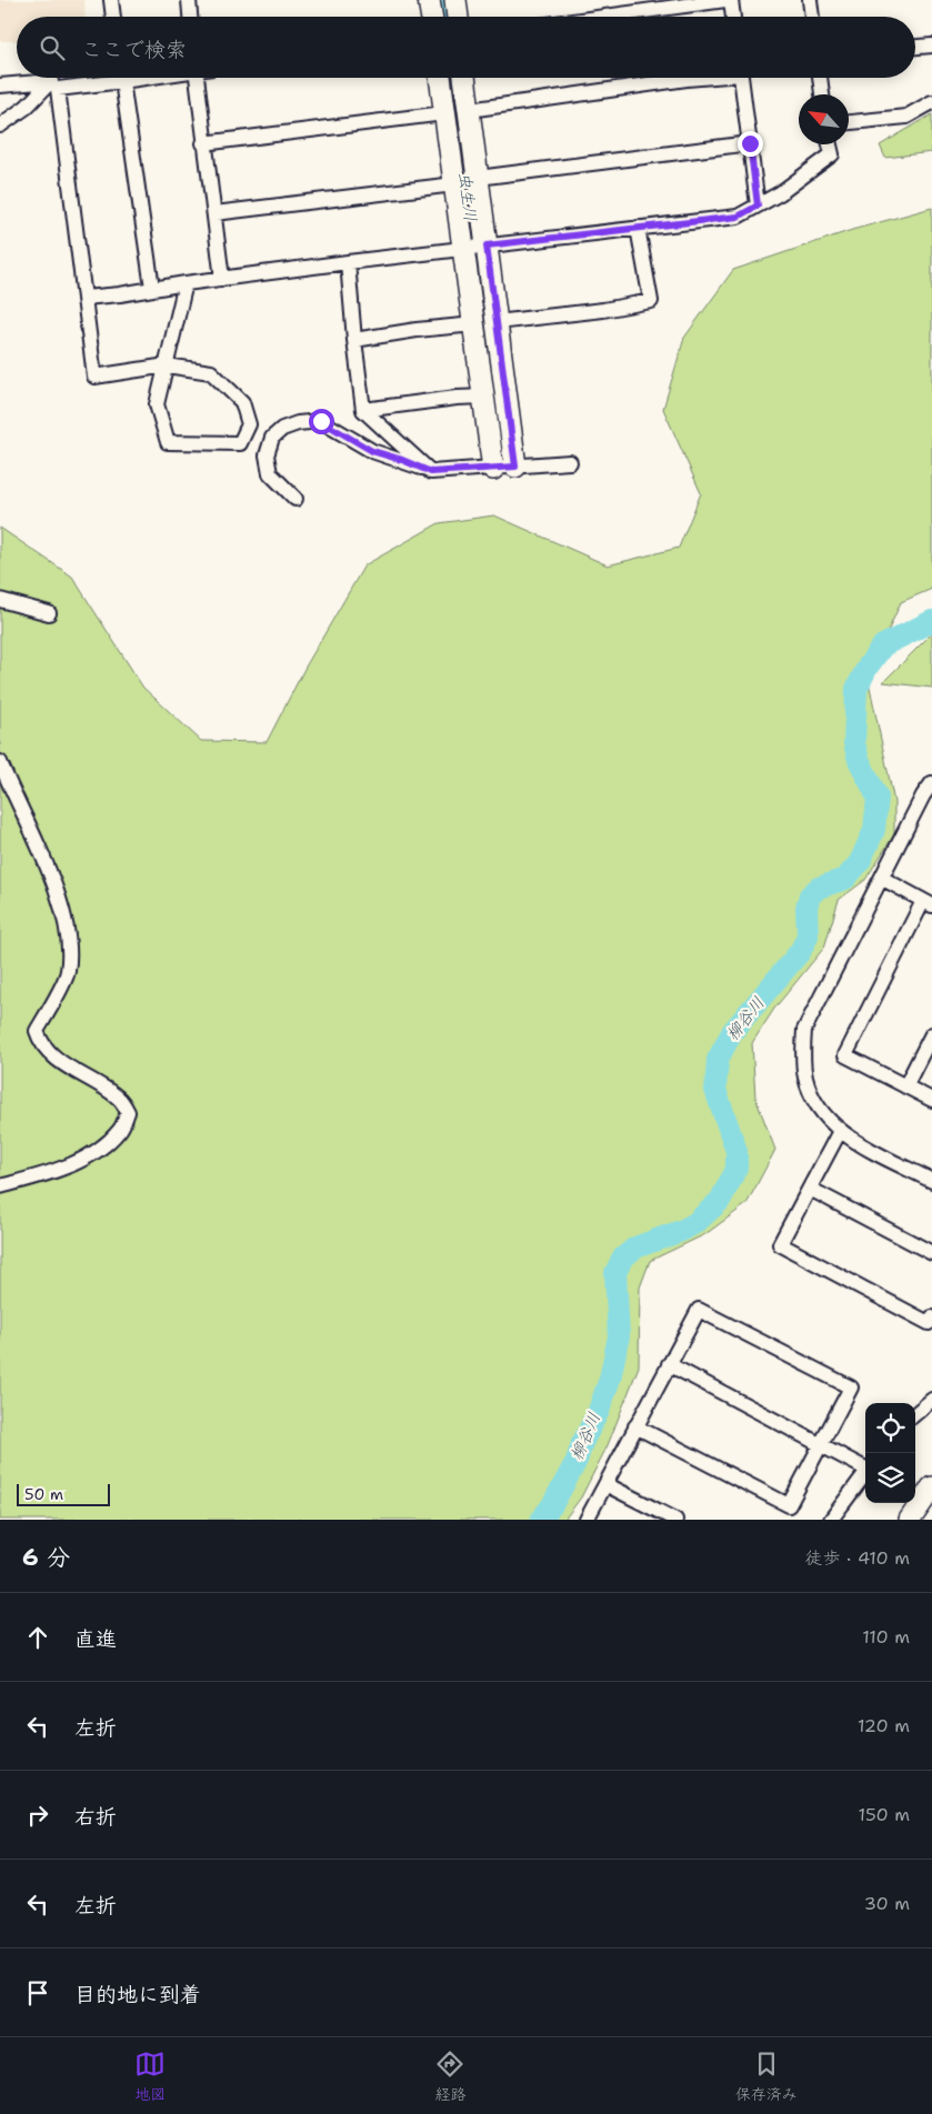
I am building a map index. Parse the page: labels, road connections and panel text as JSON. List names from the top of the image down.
{
  "water": ["虫生川", "柳谷川"],
  "scale_bar": "50 m",
  "north": "top left",
  "page": {
    "search": "ここで検索",
    "scale": "50 m",
    "heading": ["6 分", "徒歩 · 410 m"],
    "list": [
      ["直進", "110 m"],
      ["左折", "120 m"],
      ["右折", "150 m"],
      ["左折", "30 m"],
      "目的地に到着"
    ],
    "nav": ["地図", "経路", "保存済み"]
  }
}
